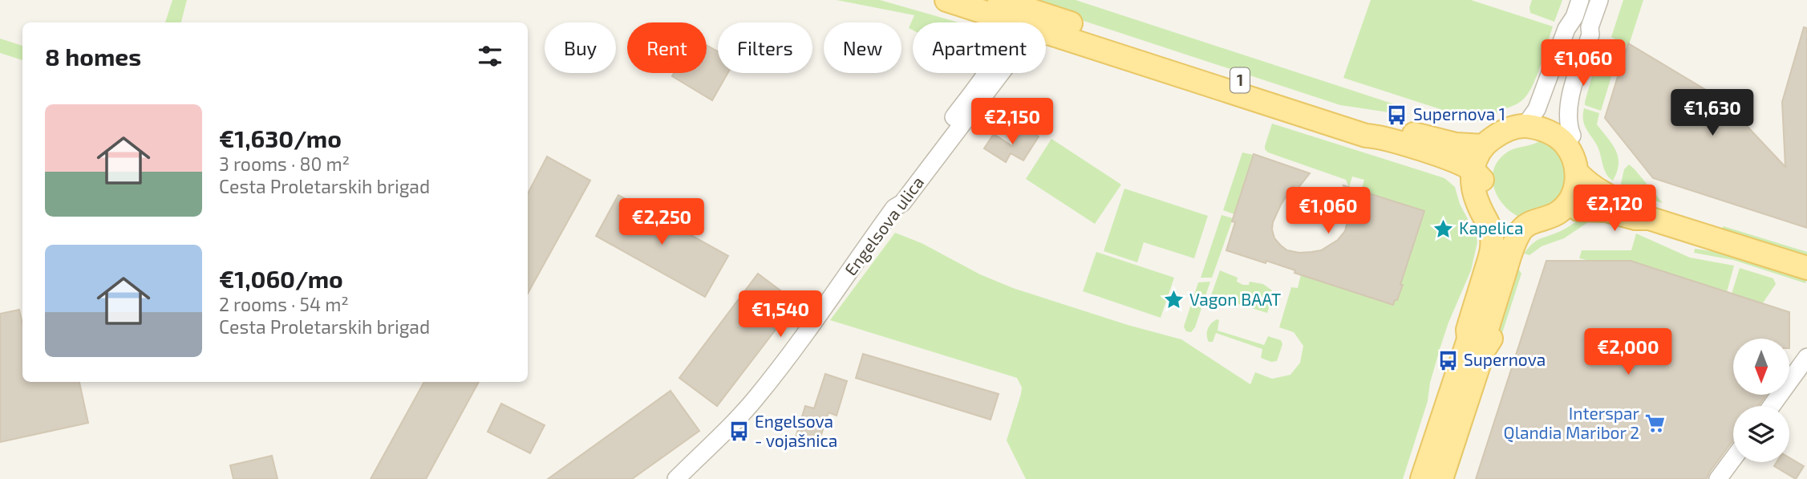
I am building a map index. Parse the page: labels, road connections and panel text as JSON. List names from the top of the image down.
{
  "streets": {
    "main road": ["1"],
    "street": ["Engelsova ulica"]
  },
  "crossings": [
    ["1", "Engelsova ulica"]
  ],
  "places": {
    "bus stop": ["Supernova 1", "Supernova", "Engelsova - vojašnica"],
    "place": ["Kapelica", "Vagon BAAT"],
    "supermarket": ["Interspar Qlandia Maribor 2"]
  },
  "north": "bottom",
  "page": {
    "chip": [
      "Buy",
      "Rent",
      "Filters",
      "New",
      "Apartment"
    ],
    "heading": "8 homes",
    "price": [
      "€1,060",
      "€1,630",
      "€2,150",
      "€2,120",
      "€1,060",
      "€2,250",
      "€1,540",
      "€2,000"
    ],
    "list": [
      {
        "name": "€1,630/mo",
        "note": "3 rooms · 80 m² · Cesta Proletarskih brigad"
      },
      {
        "name": "€1,060/mo",
        "note": "2 rooms · 54 m² · Cesta Proletarskih brigad"
      }
    ]
  }
}
